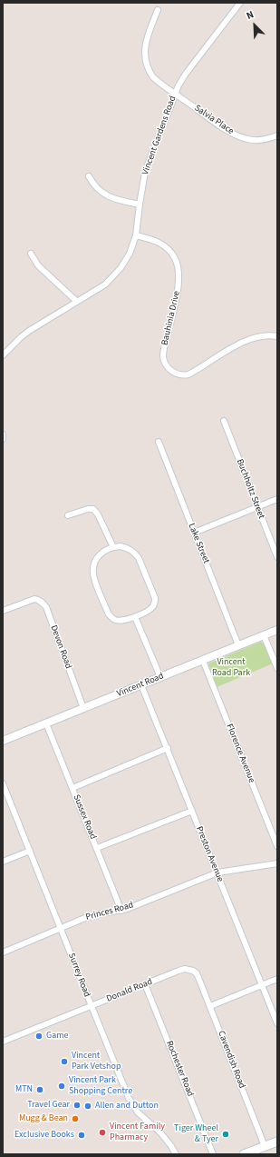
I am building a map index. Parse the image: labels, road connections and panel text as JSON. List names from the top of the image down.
{
  "streets": {
    "street": [
      "Salvia Place",
      "Vincent Gardens Road",
      "Bauhinia Drive",
      "Buchholtz Street",
      "Lake Street",
      "Devon Road",
      "Vincent Road",
      "Florence Avenue",
      "Sussex Road",
      "Preston Avenue",
      "Princes Road",
      "Surrey Road",
      "Donald Road",
      "Cavendish Road",
      "Rochester Road"
    ]
  },
  "crossings": [
    ["Salvia Place", "Vincent Gardens Road"],
    ["Vincent Gardens Road", "Bauhinia Drive"],
    ["Lake Street", "Vincent Road"],
    ["Devon Road", "Vincent Road"],
    ["Vincent Road", "Florence Avenue"],
    ["Vincent Road", "Sussex Road"],
    ["Vincent Road", "Preston Avenue"],
    ["Sussex Road", "Princes Road"],
    ["Preston Avenue", "Princes Road"],
    ["Princes Road", "Surrey Road"],
    ["Surrey Road", "Donald Road"],
    ["Donald Road", "Cavendish Road"],
    ["Donald Road", "Rochester Road"]
  ],
  "parks": ["Vincent Road Park"],
  "places": [
    "Game",
    "Vincent Park Vetshop",
    "Vincent Park Shopping Centre",
    "MTN",
    "Travel Gear",
    "Allen and Dutton",
    "Mugg & Bean",
    "Vincent Family Pharmacy",
    "Tiger Wheel & Tyer",
    "Exclusive Books"
  ],
  "north": "top left"
}
